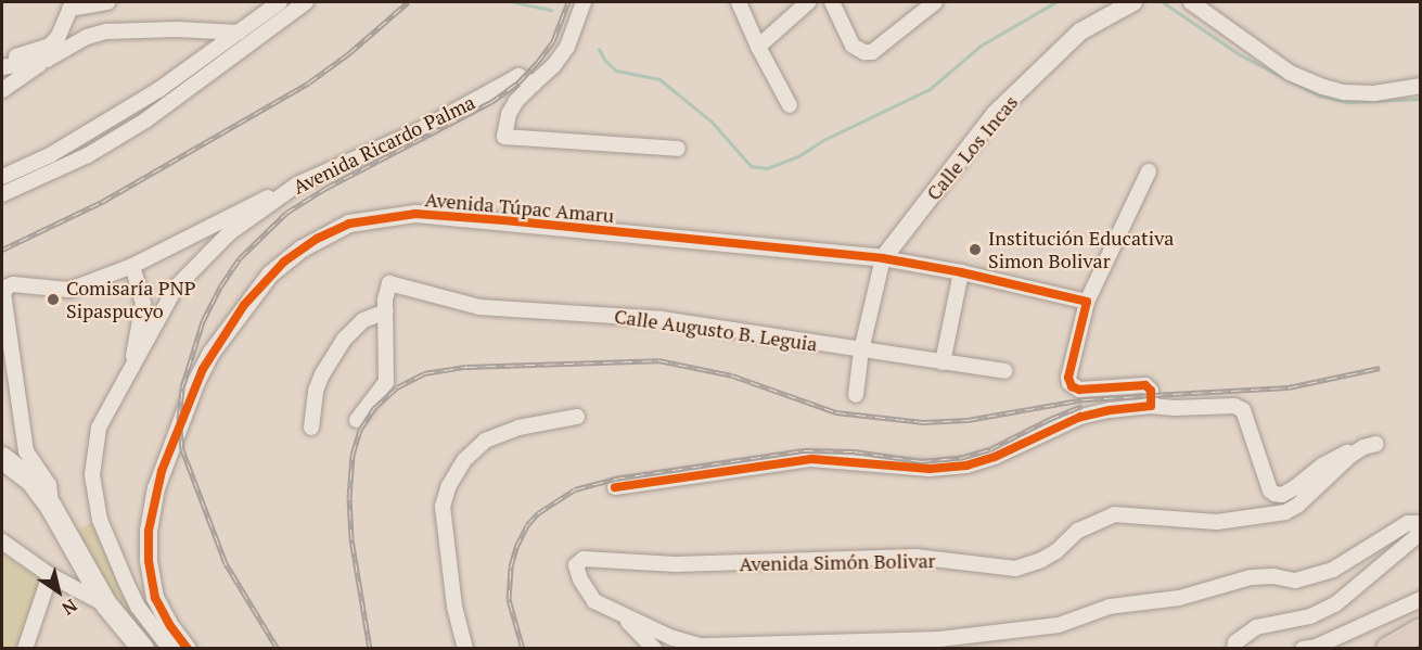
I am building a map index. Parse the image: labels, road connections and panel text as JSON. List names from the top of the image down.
{
  "streets": {
    "street": [
      "Avenida Ricardo Palma",
      "Calle Los Incas",
      "Avenida Túpac Amaru",
      "Calle Augusto B. Leguia",
      "Avenida Simón Bolivar"
    ]
  },
  "crossings": [
    ["Calle Los Incas", "Avenida Túpac Amaru"]
  ],
  "places": ["Institución Educativa Simon Bolivar", "Comisaría PNP Sipaspucyo"],
  "north": "bottom right"
}
